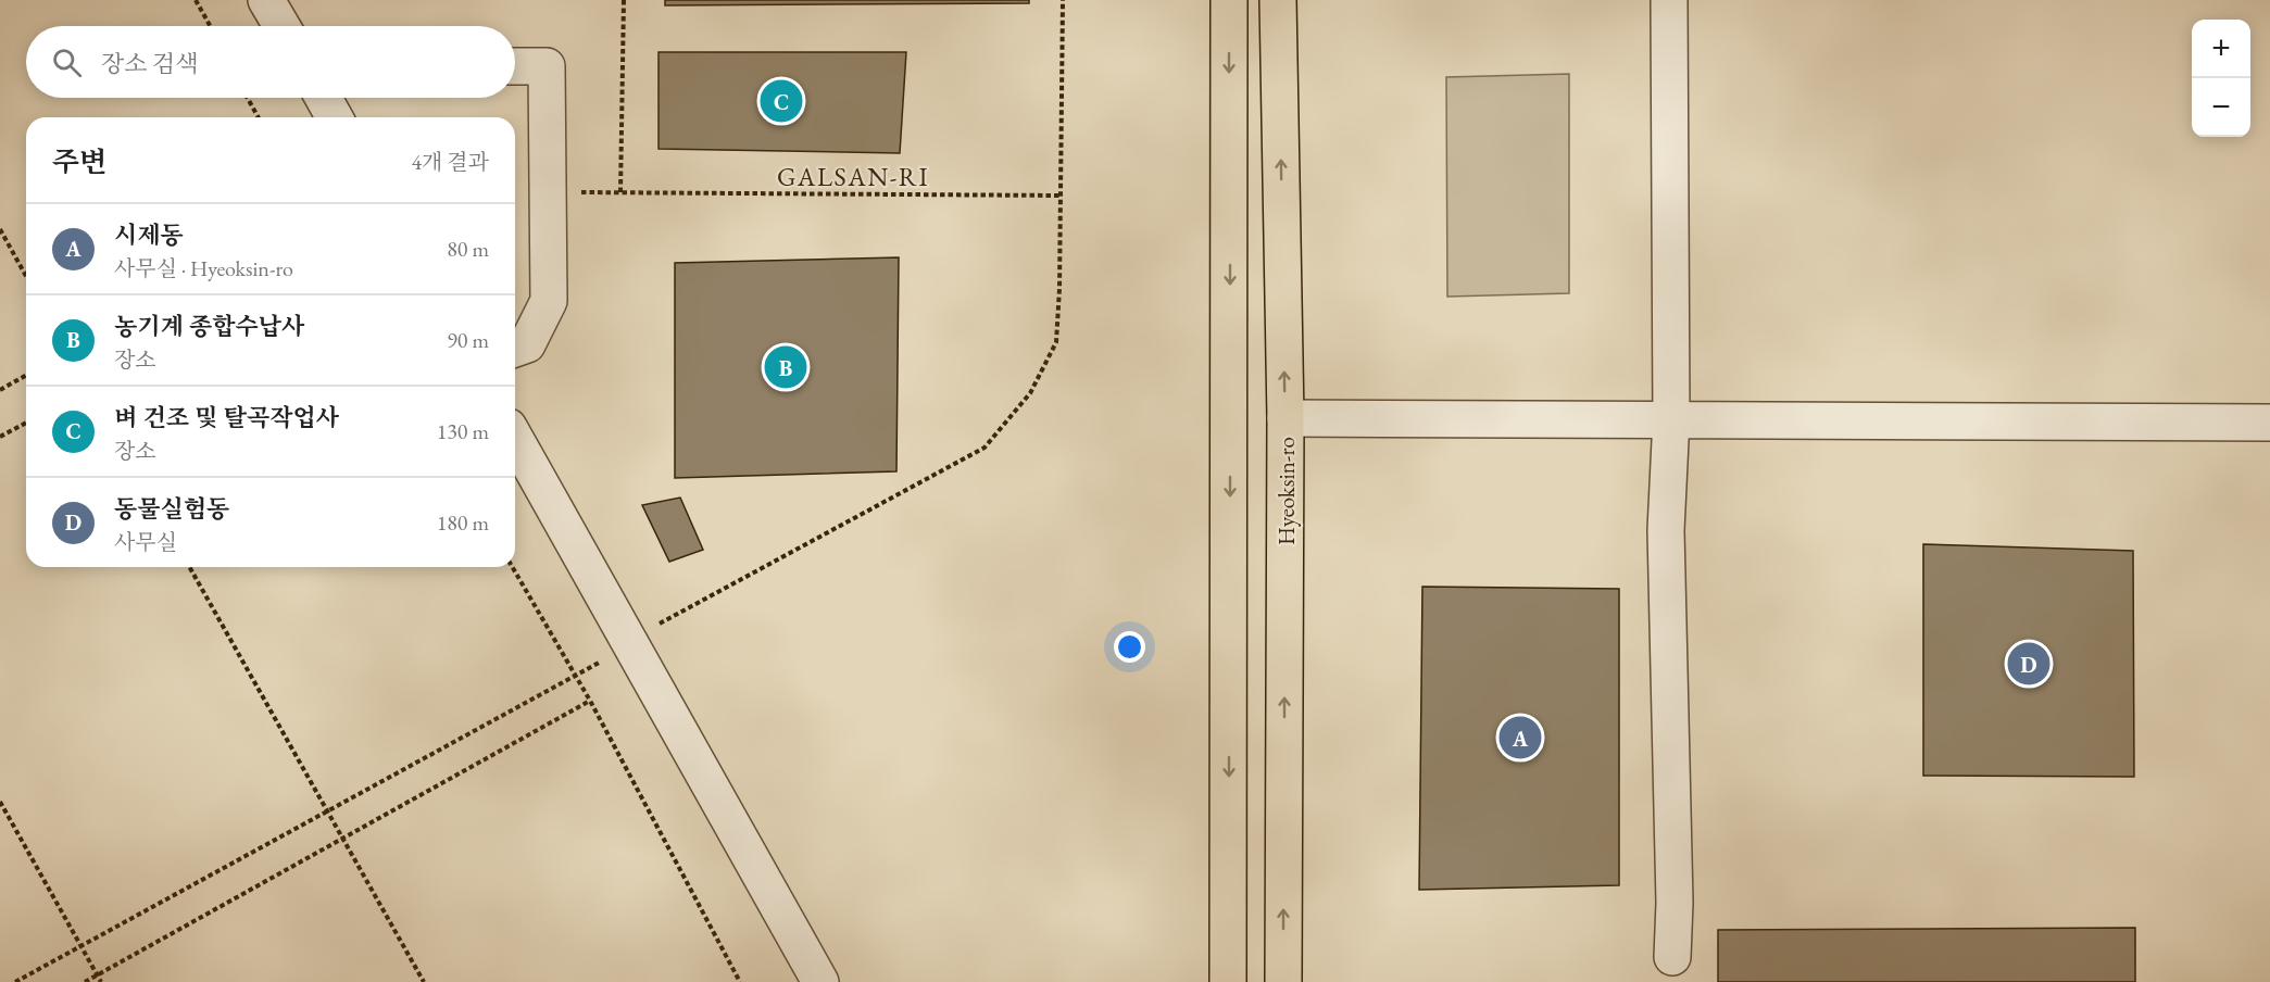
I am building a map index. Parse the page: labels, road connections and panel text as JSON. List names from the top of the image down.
{
  "streets": {
    "main road": ["Hyeoksin-ro"]
  },
  "districts": ["GALSAN-RI"],
  "page": {
    "map_buttons": ["+", "−"],
    "search": "장소 검색",
    "pins": [
      "C",
      "B",
      "D",
      "A"
    ],
    "heading": ["주변", "4개 결과"],
    "list": [
      {
        "mark": "A",
        "name": "시제동",
        "note": "사무실 · Hyeoksin-ro",
        "value": "80 m"
      },
      {
        "mark": "B",
        "name": "농기계 종합수납사",
        "note": "장소",
        "value": "90 m"
      },
      {
        "mark": "C",
        "name": "벼 건조 및 탈곡작업사",
        "note": "장소",
        "value": "130 m"
      },
      {
        "mark": "D",
        "name": "동물실험동",
        "note": "사무실",
        "value": "180 m"
      }
    ]
  }
}
